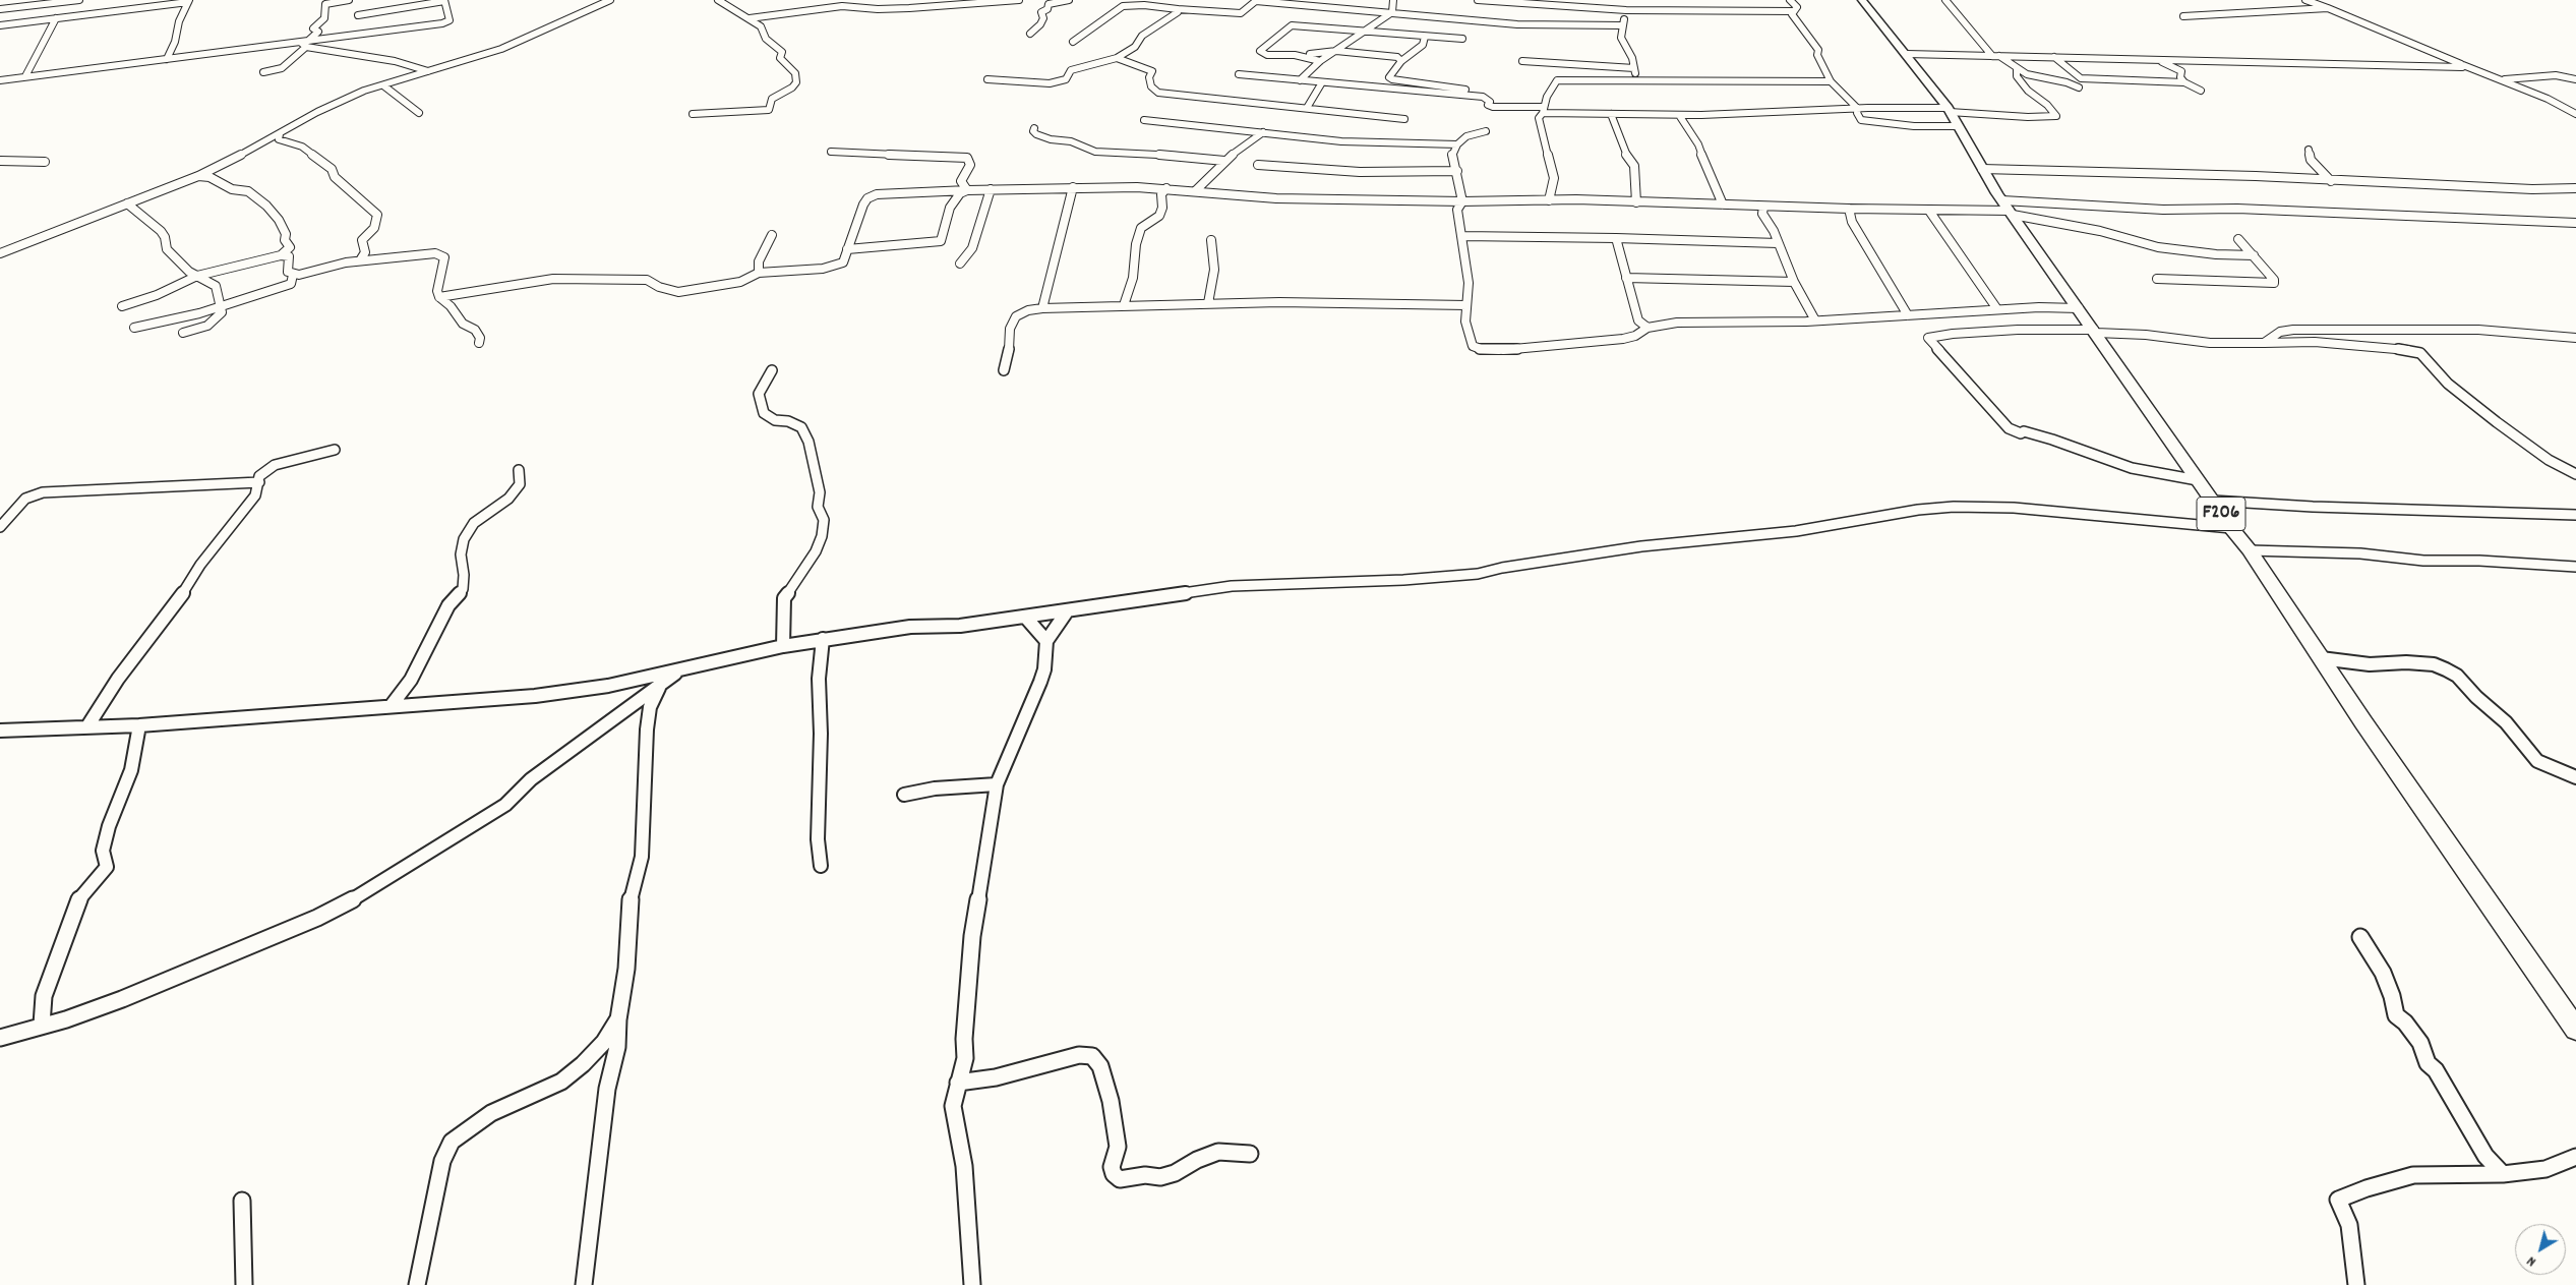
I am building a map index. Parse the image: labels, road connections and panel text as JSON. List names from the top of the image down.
{
  "streets": {
    "main road": ["F206"]
  },
  "north": "bottom left"
}
